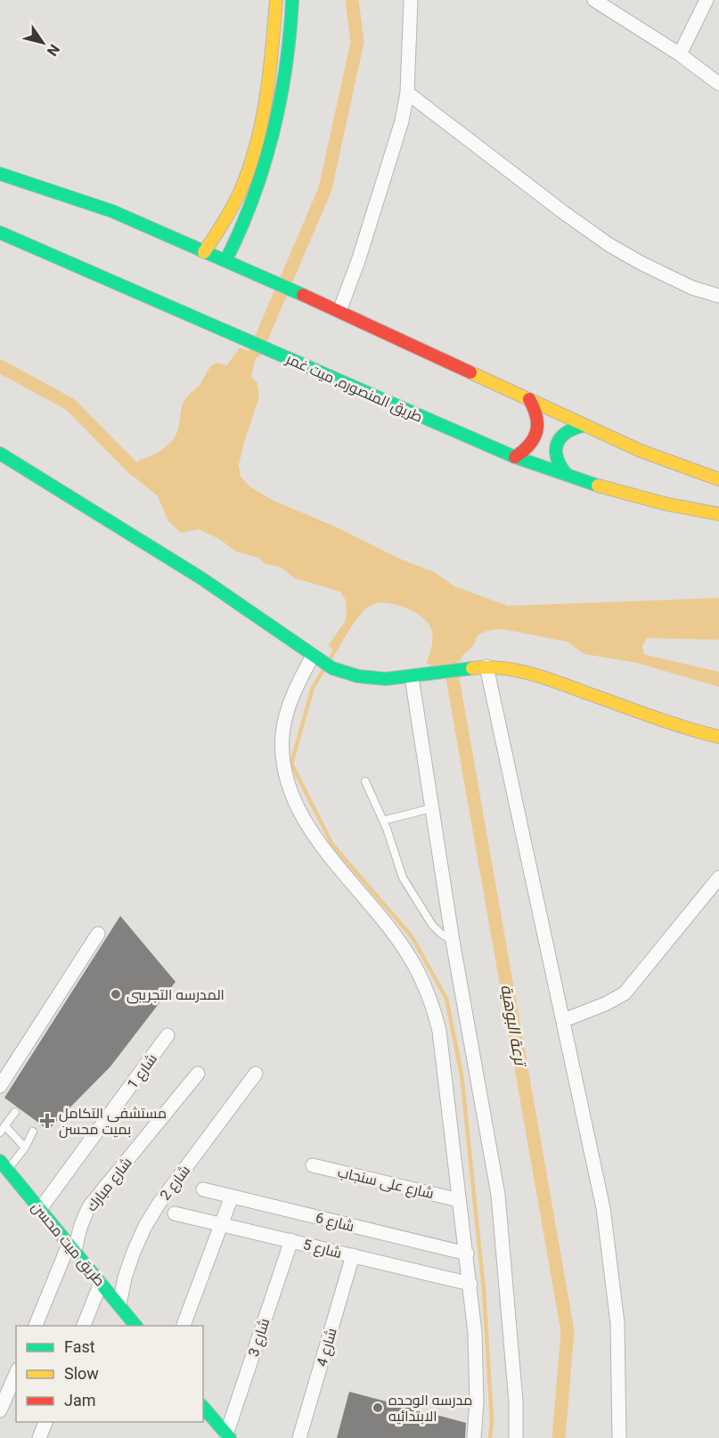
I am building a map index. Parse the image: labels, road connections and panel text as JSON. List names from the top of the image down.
{
  "streets": {
    "main road": ["طريق المنصوره, ميت غمر", "طريق ميت محسن"],
    "street": [
      "شارع 1",
      "شارع 2",
      "شارع على سنجاب",
      "شارع مبارك",
      "شارع 6",
      "شارع 5",
      "شارع 3",
      "شارع 4"
    ]
  },
  "crossings": [
    ["شارع 1", "طريق ميت محسن"],
    ["شارع 2", "طريق ميت محسن"],
    ["شارع مبارك", "طريق ميت محسن"],
    ["شارع 5", "شارع 3"],
    ["شارع 5", "شارع 4"]
  ],
  "water": ["ترعة البوهية"],
  "places": {
    "other": ["المدرسه التجريبى", "مدرسه الوحده الابتدائيه"],
    "health": ["مستشفى التكامل بميت محسن"]
  },
  "legend": ["Fast", "Slow", "Jam"],
  "north": "bottom right"
}
